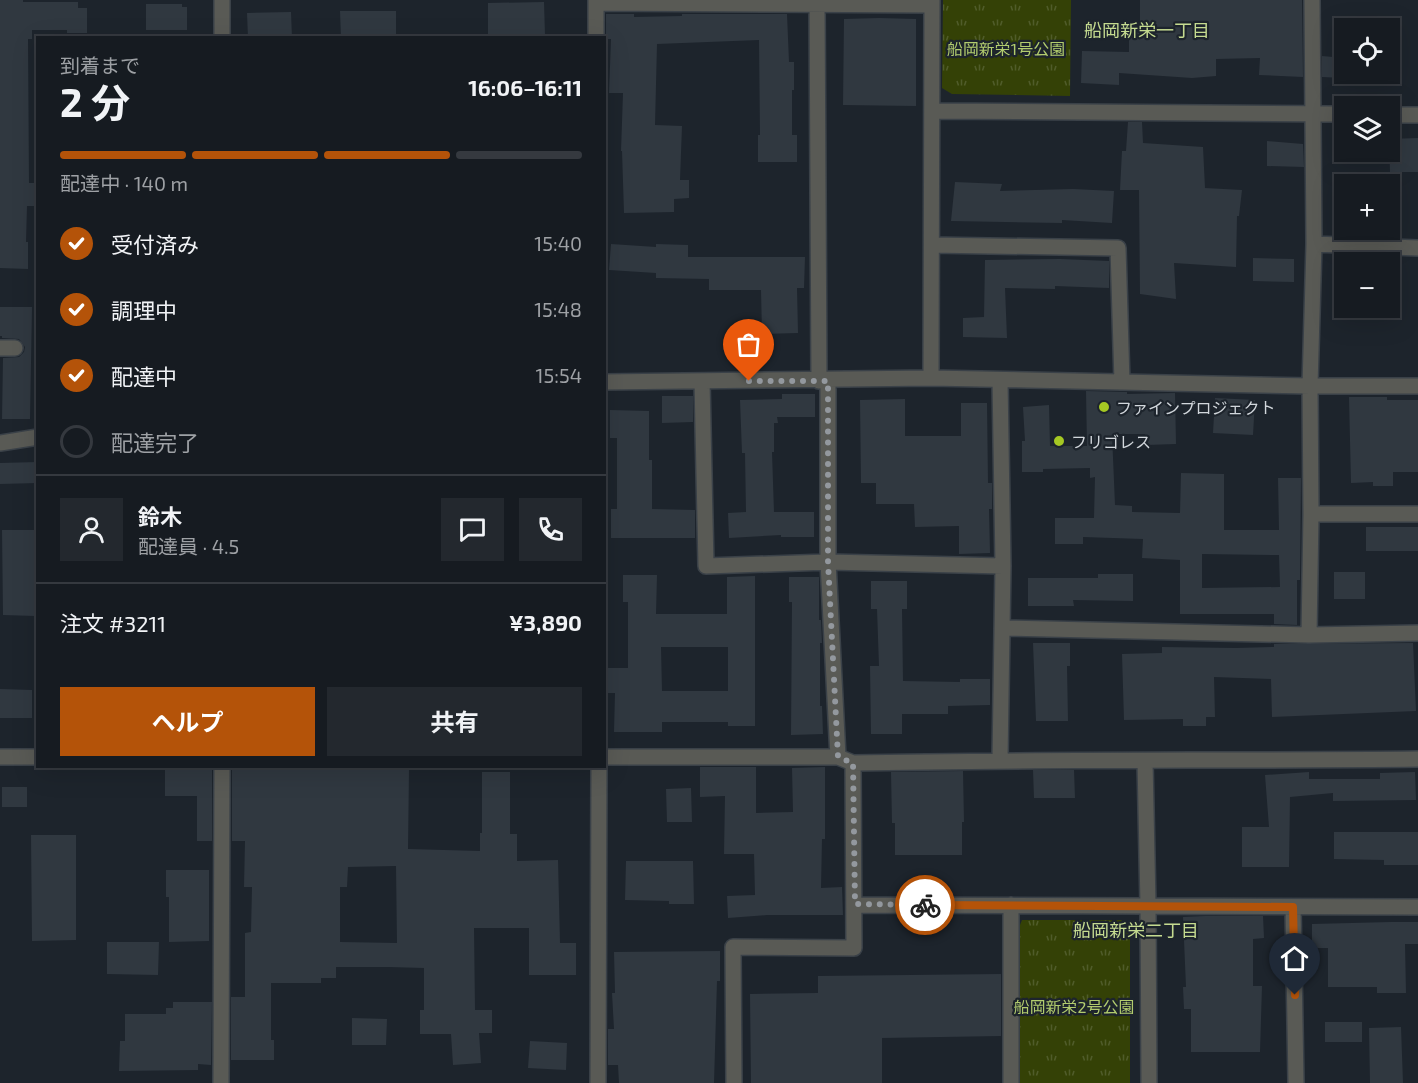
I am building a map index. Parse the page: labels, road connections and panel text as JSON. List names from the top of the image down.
{
  "districts": ["船岡新栄一丁目", "船岡新栄二丁目"],
  "parks": ["船岡新栄1号公園", "船岡新栄2号公園"],
  "places": ["ファインプロジェクト", "フリゴレス"],
  "page": {
    "map_buttons": ["+", "−"],
    "heading": ["2 分", "到着まで", "16:06–16:11"],
    "panel": [
      "鈴木",
      "配達員 · 4.5",
      "注文 #3211",
      "¥3,890"
    ],
    "bar": "配達中 · 140 m",
    "list": [
      ["受付済み", "15:40"],
      ["調理中", "15:48"],
      ["配達中", "15:54"],
      "配達完了"
    ],
    "buttons": ["ヘルプ", "共有"]
  }
}
